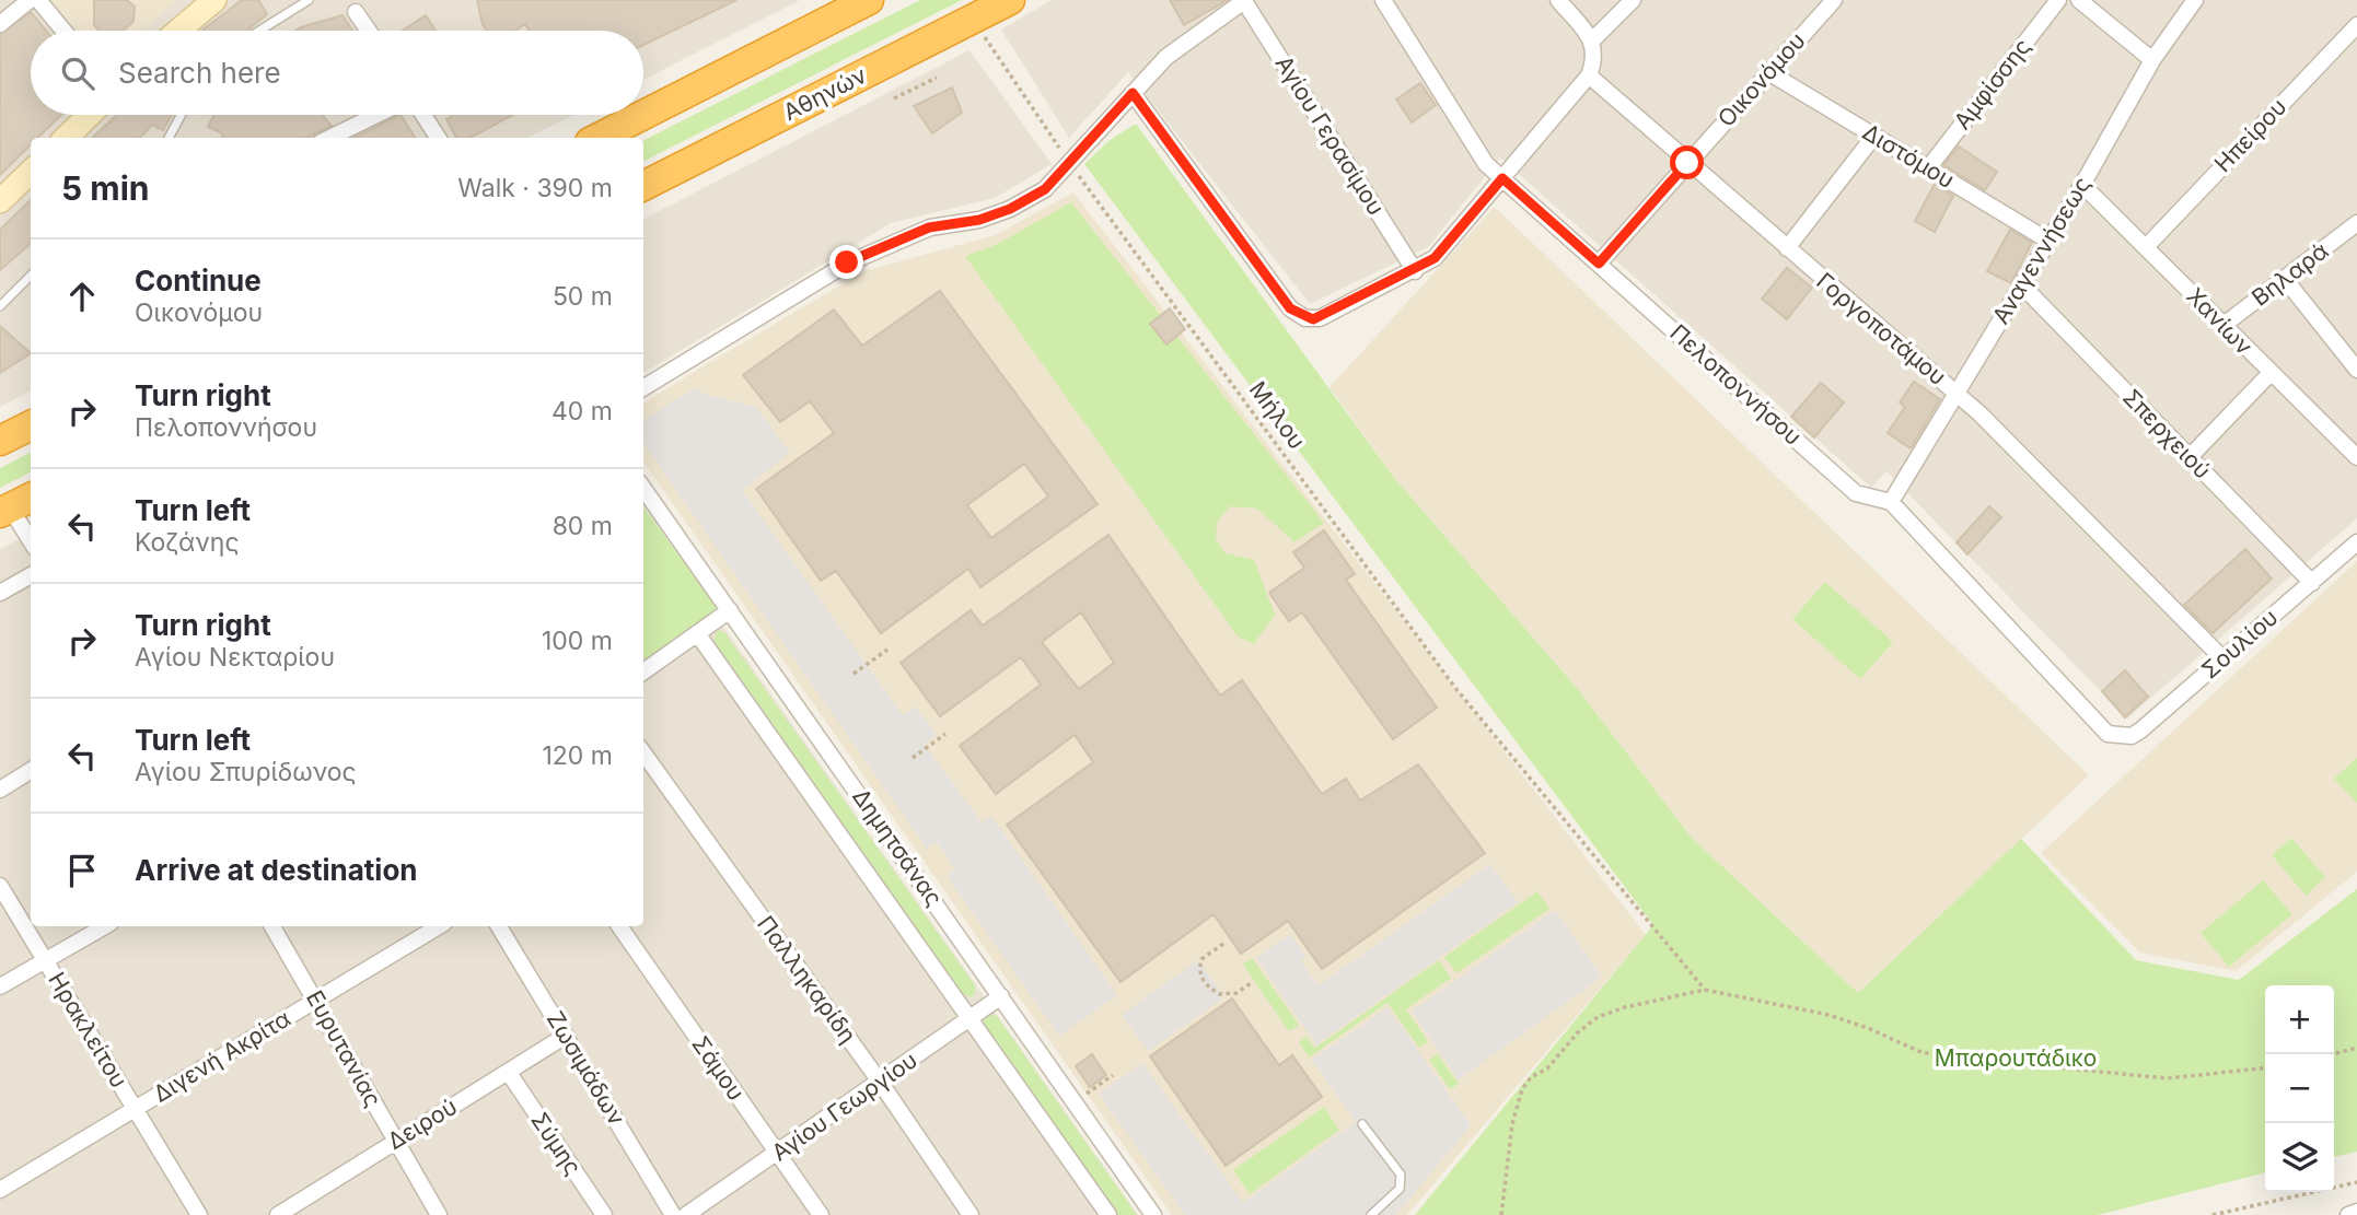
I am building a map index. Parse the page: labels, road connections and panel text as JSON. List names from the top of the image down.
{
  "streets": {
    "highway": ["Αθηνών"],
    "street": [
      "Οικονόμου",
      "Αμφίσσης",
      "Αγίου Γερασίμου",
      "Ηπείρου",
      "Διστόμου",
      "Αναγεννήσεως",
      "Βηλαρά",
      "Χανίων",
      "Γοργοποτάμου",
      "Πελοποννήσου",
      "Σπερχειού",
      "Σουλίου",
      "Δημητσάνας",
      "Παλληκαρίδη",
      "Ηρακλείτου",
      "Ευρυτανίας",
      "Διγενή Ακρίτα",
      "Ζωσιμάδων",
      "Σάμου",
      "Αγίου Γεωργίου",
      "Δειρού",
      "Σύμης"
    ],
    "path": ["Μήλου"]
  },
  "crossings": [
    ["Οικονόμου", "Διστόμου"],
    ["Οικονόμου", "Γοργοποτάμου"],
    ["Οικονόμου", "Πελοποννήσου"],
    ["Αμφίσσης", "Διστόμου"],
    ["Αθηνών", "Μήλου"],
    ["Ηπείρου", "Χανίων"],
    ["Διστόμου", "Αναγεννήσεως"],
    ["Αναγεννήσεως", "Χανίων"],
    ["Αναγεννήσεως", "Γοργοποτάμου"],
    ["Αναγεννήσεως", "Πελοποννήσου"],
    ["Αναγεννήσεως", "Σπερχειού"],
    ["Αναγεννήσεως", "Σουλίου"],
    ["Βηλαρά", "Χανίων"],
    ["Γοργοποτάμου", "Σουλίου"],
    ["Πελοποννήσου", "Σουλίου"],
    ["Σπερχειού", "Σουλίου"],
    ["Δημητσάνας", "Αγίου Γεωργίου"],
    ["Παλληκαρίδη", "Αγίου Γεωργίου"],
    ["Ηρακλείτου", "Διγενή Ακρίτα"],
    ["Ευρυτανίας", "Διγενή Ακρίτα"],
    ["Ευρυτανίας", "Δειρού"],
    ["Ζωσιμάδων", "Δειρού"],
    ["Σάμου", "Αγίου Γεωργίου"],
    ["Δειρού", "Σύμης"]
  ],
  "parks": ["Μπαρουτάδικο"],
  "page": {
    "search": "Search here",
    "heading": ["5 min", "Walk · 390 m"],
    "list": [
      ["Continue", "Οικονόμου", "50 m"],
      ["Turn right", "Πελοποννήσου", "40 m"],
      ["Turn left", "Κοζάνης", "80 m"],
      ["Turn right", "Αγίου Νεκταρίου", "100 m"],
      ["Turn left", "Αγίου Σπυρίδωνος", "120 m"],
      "Arrive at destination"
    ],
    "map_buttons": ["+", "−"]
  }
}
